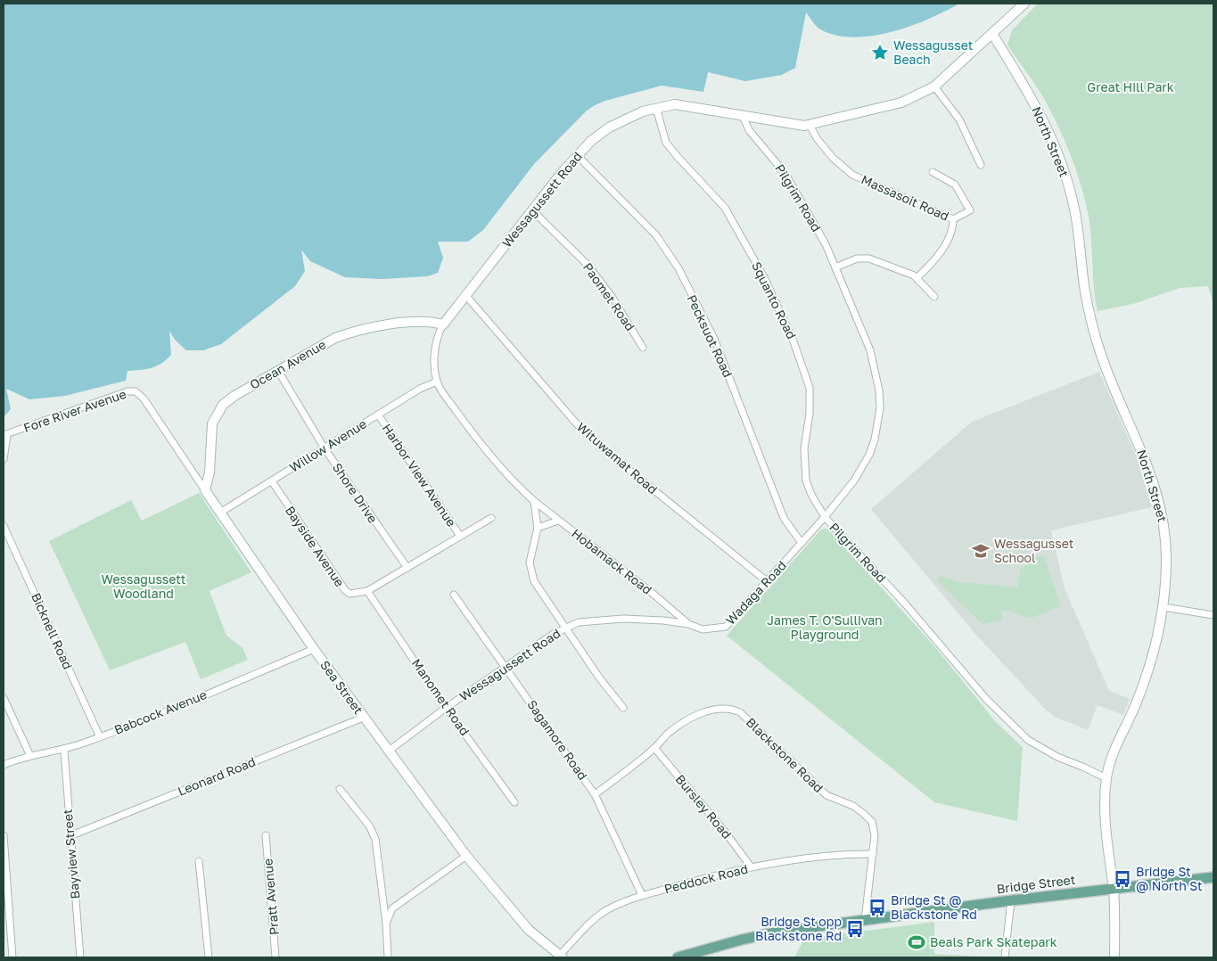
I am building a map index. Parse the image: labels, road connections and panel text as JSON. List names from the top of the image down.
{
  "streets": {
    "main road": ["Bridge Street"],
    "street": [
      "North Street",
      "Pilgrim Road",
      "Massasoit Road",
      "Wessagussett Road",
      "Paomet Road",
      "Squanto Road",
      "Pecksuot Road",
      "Ocean Avenue",
      "Fore River Avenue",
      "Willow Avenue",
      "Wituwamat Road",
      "Harbor View Avenue",
      "Shore Drive",
      "Bayside Avenue",
      "Hobamack Road",
      "Wadaga Road",
      "Bicknell Road",
      "Sea Street",
      "Manomet Road",
      "Babcock Avenue",
      "Sagamore Road",
      "Blackstone Road",
      "Leonard Road",
      "Bursley Road",
      "Bayview Street",
      "Peddock Road",
      "Pratt Avenue"
    ]
  },
  "crossings": [
    ["North Street", "Pilgrim Road"],
    ["North Street", "Wessagussett Road"],
    ["North Street", "Bridge Street"],
    ["Pilgrim Road", "Wessagussett Road"],
    ["Pilgrim Road", "Squanto Road"],
    ["Pilgrim Road", "Wadaga Road"],
    ["Massasoit Road", "Wessagussett Road"],
    ["Wessagussett Road", "Paomet Road"],
    ["Wessagussett Road", "Squanto Road"],
    ["Wessagussett Road", "Pecksuot Road"],
    ["Wessagussett Road", "Ocean Avenue"],
    ["Wessagussett Road", "Willow Avenue"],
    ["Wessagussett Road", "Wituwamat Road"],
    ["Wessagussett Road", "Hobamack Road"],
    ["Wessagussett Road", "Wadaga Road"],
    ["Wessagussett Road", "Sea Street"],
    ["Wessagussett Road", "Manomet Road"],
    ["Wessagussett Road", "Sagamore Road"],
    ["Squanto Road", "Wadaga Road"],
    ["Pecksuot Road", "Wadaga Road"],
    ["Ocean Avenue", "Shore Drive"],
    ["Ocean Avenue", "Sea Street"],
    ["Fore River Avenue", "Sea Street"],
    ["Willow Avenue", "Harbor View Avenue"],
    ["Willow Avenue", "Shore Drive"],
    ["Willow Avenue", "Bayside Avenue"],
    ["Willow Avenue", "Sea Street"],
    ["Wituwamat Road", "Wadaga Road"],
    ["Bayside Avenue", "Manomet Road"],
    ["Hobamack Road", "Wadaga Road"],
    ["Bicknell Road", "Babcock Avenue"],
    ["Sea Street", "Babcock Avenue"],
    ["Sea Street", "Leonard Road"],
    ["Sea Street", "Peddock Road"],
    ["Babcock Avenue", "Bayview Street"],
    ["Sagamore Road", "Blackstone Road"],
    ["Sagamore Road", "Peddock Road"],
    ["Blackstone Road", "Bursley Road"],
    ["Blackstone Road", "Peddock Road"],
    ["Blackstone Road", "Bridge Street"],
    ["Leonard Road", "Bayview Street"],
    ["Bursley Road", "Peddock Road"]
  ],
  "parks": ["Great Hill Park", "Wessagussett Woodland", "James T. O'Sullivan Playground"],
  "places": {
    "place": ["Wessagusset Beach"],
    "school or university": ["Wessagusset School"],
    "bus stop": ["Bridge St @ North St", "Bridge St @ Blackstone Rd", "Bridge St opp Blackstone Rd"],
    "sports": ["Beals Park Skatepark"]
  }
}
